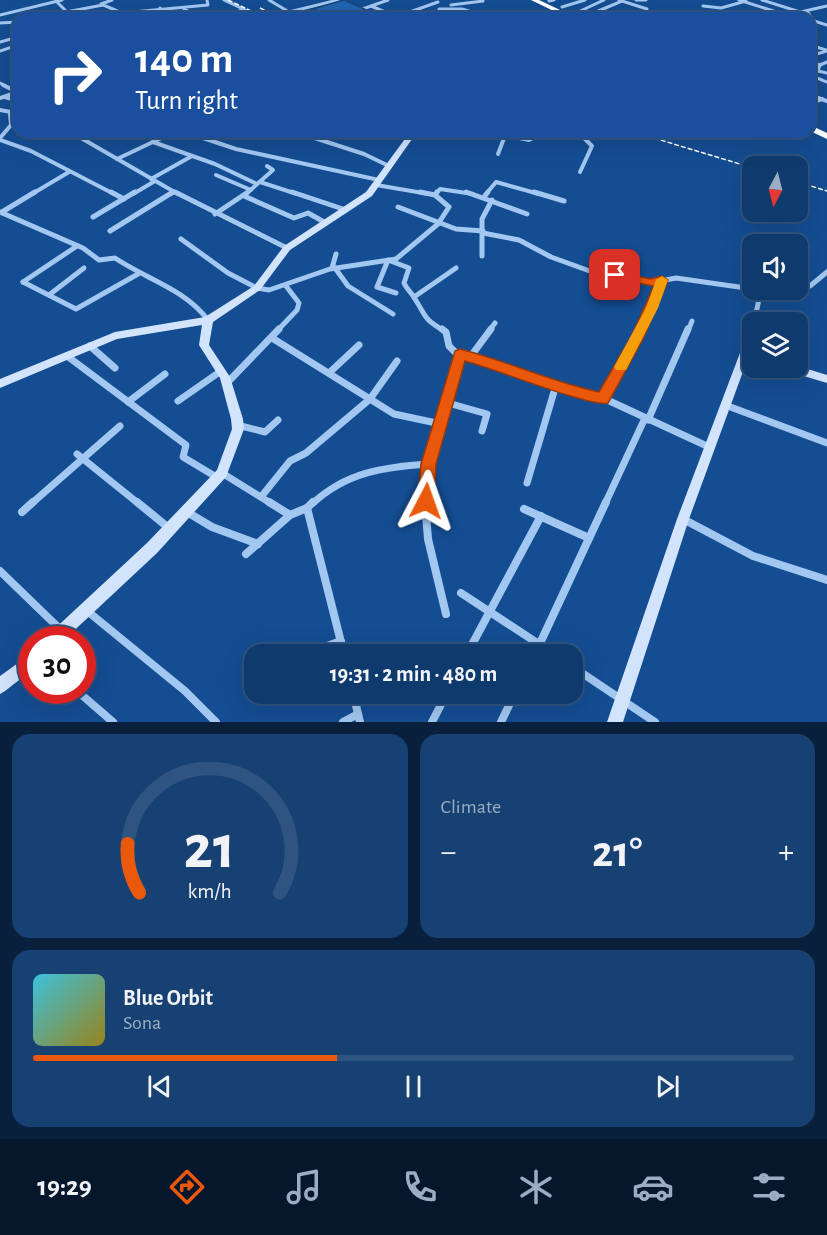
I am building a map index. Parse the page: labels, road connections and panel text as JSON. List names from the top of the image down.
{
  "north": "bottom",
  "page": {
    "turn": ["140 m", "Turn right"],
    "limit": "30",
    "trip": "19:31 · 2 min · 480 m",
    "tile": "Climate",
    "heat": ["−", "21°", "+"],
    "song": ["Blue Orbit", "Sona"],
    "tabs": "19:29",
    "gauge": ["21", "km/h"]
  }
}
